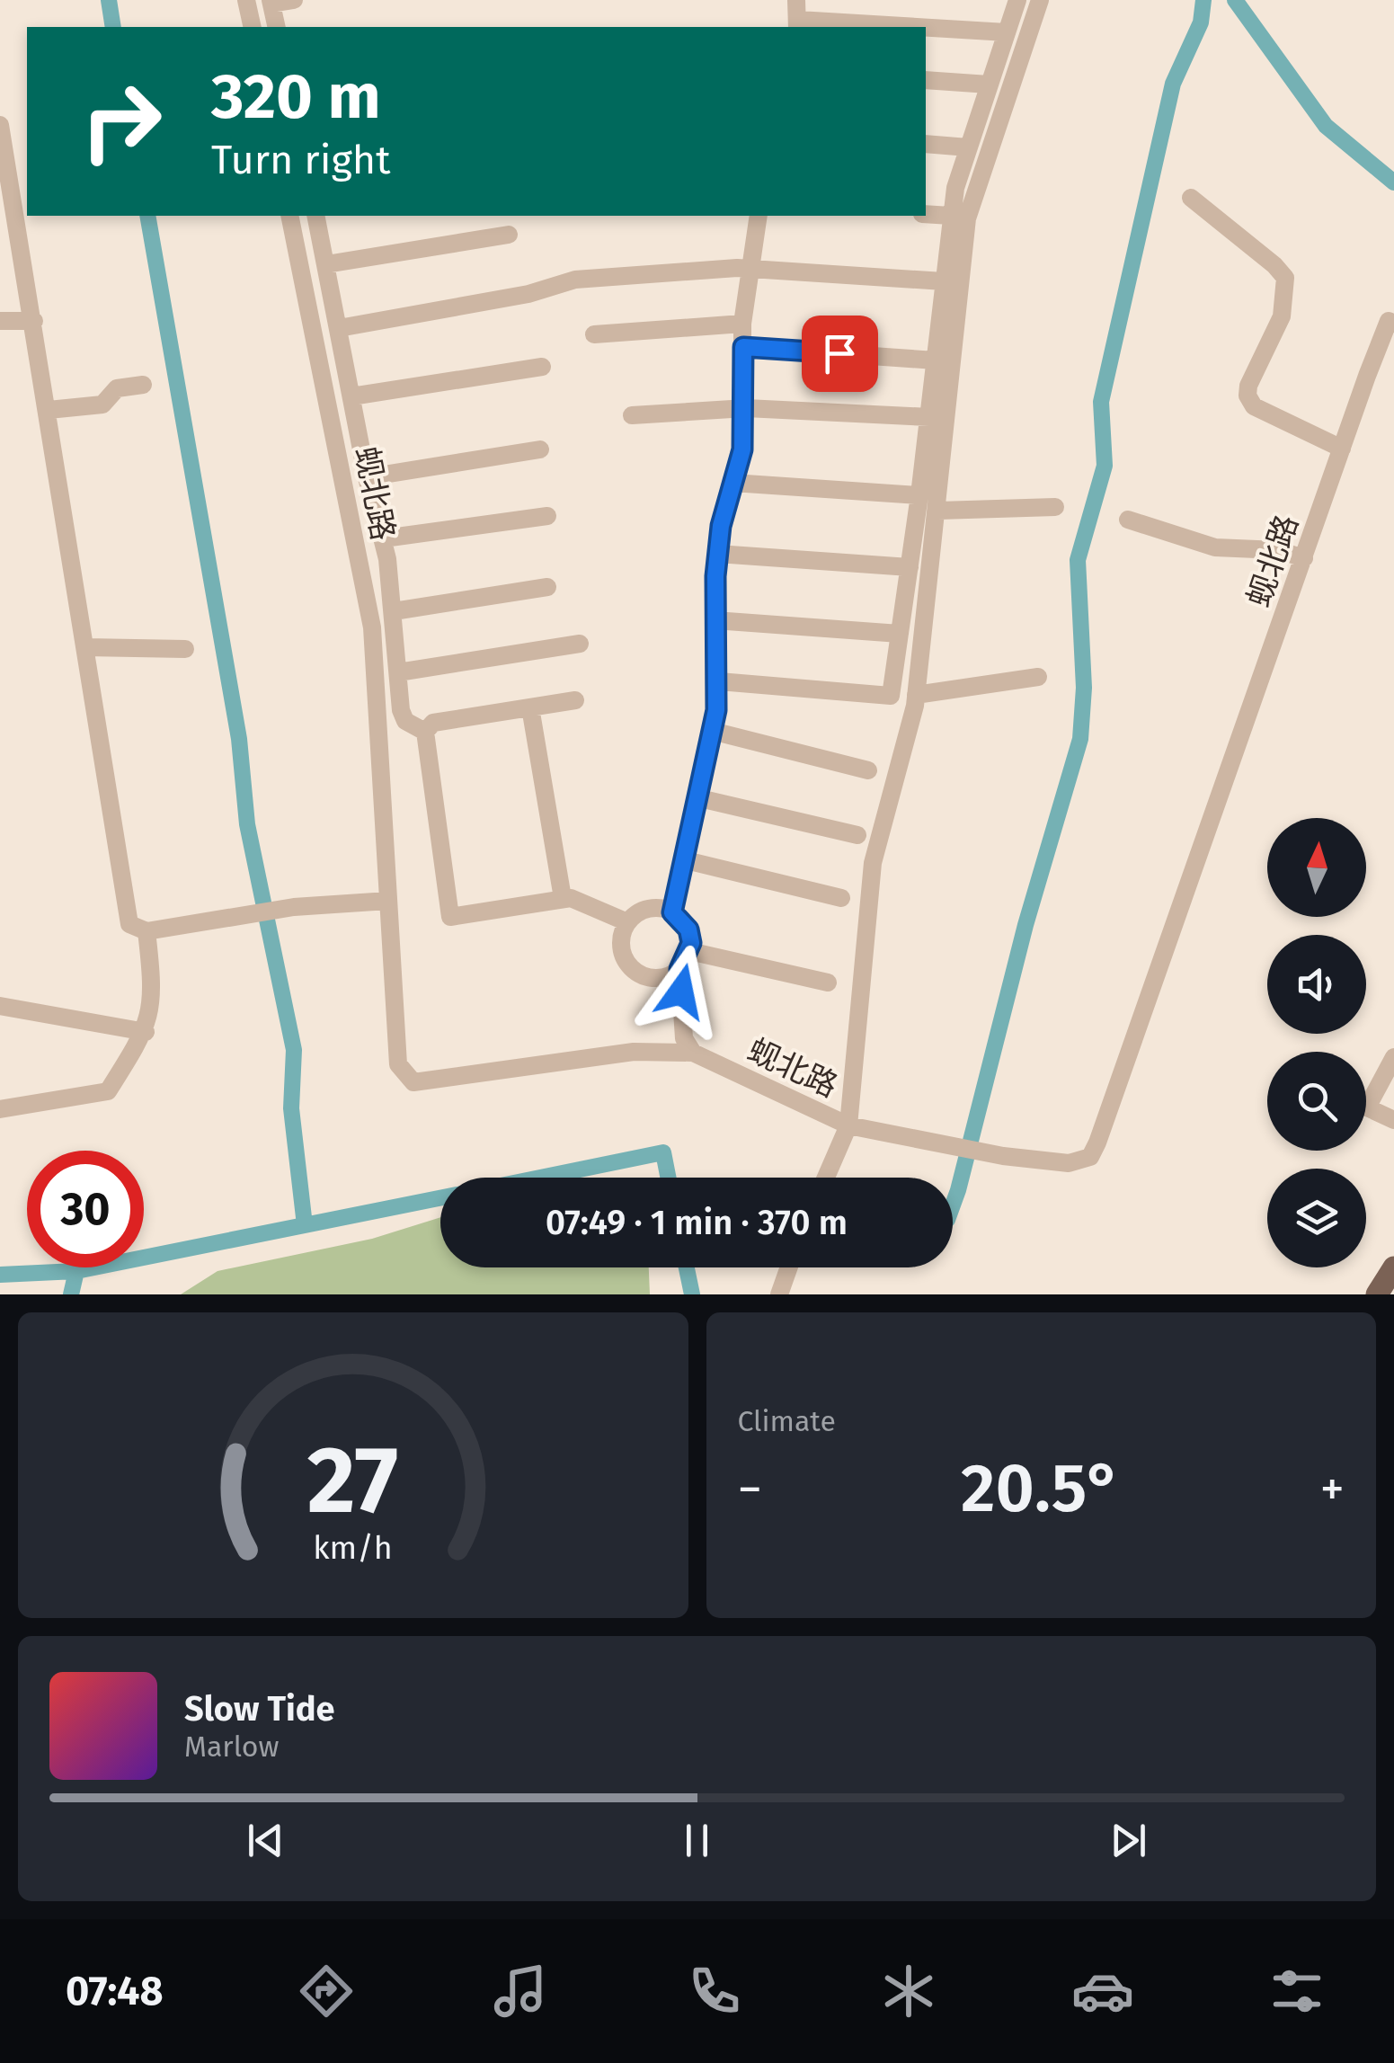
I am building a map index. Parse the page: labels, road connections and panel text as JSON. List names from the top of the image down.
{
  "streets": {
    "street": ["蚬北路"]
  },
  "north": "top",
  "page": {
    "turn": ["320 m", "Turn right"],
    "limit": "30",
    "trip": "07:49 · 1 min · 370 m",
    "tile": "Climate",
    "heat": ["−", "20.5°", "+"],
    "song": ["Slow Tide", "Marlow"],
    "tabs": "07:48",
    "gauge": ["27", "km/h"]
  }
}
